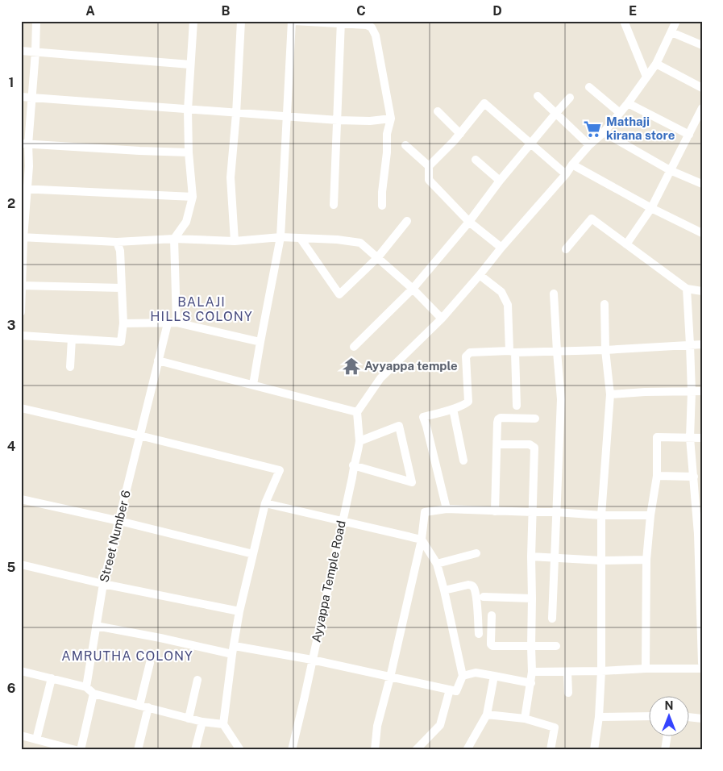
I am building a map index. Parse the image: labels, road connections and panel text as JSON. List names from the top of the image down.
{
  "streets": {
    "street": ["Street Number 6", "Ayyappa Temple Road"]
  },
  "districts": ["BALAJI HILLS COLONY", "AMRUTHA COLONY"],
  "places": {
    "supermarket": ["Mathaji kirana store"],
    "temple": ["Ayyappa temple"]
  },
  "north": "top",
  "grid": {
    "columns": [
      "A",
      "B",
      "C",
      "D",
      "E"
    ],
    "rows": [
      "1",
      "2",
      "3",
      "4",
      "5",
      "6"
    ]
  }
}
